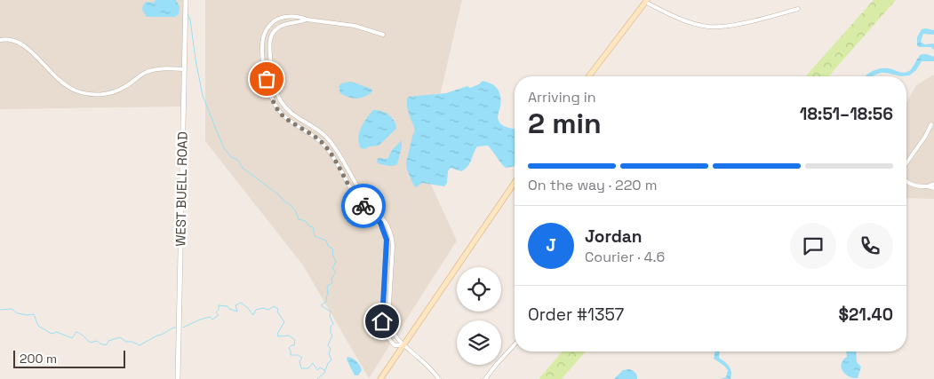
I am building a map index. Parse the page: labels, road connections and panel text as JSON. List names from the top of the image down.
{
  "streets": {
    "street": ["WEST BUELL ROAD"]
  },
  "scale_bar": "200 m",
  "page": {
    "heading": ["2 min", "Arriving in", "18:51–18:56"],
    "panel": [
      "Jordan",
      "Courier · 4.6",
      "Order #1357",
      "$21.40"
    ],
    "bar": "On the way · 220 m",
    "round": "J",
    "scale": "200 m"
  }
}
